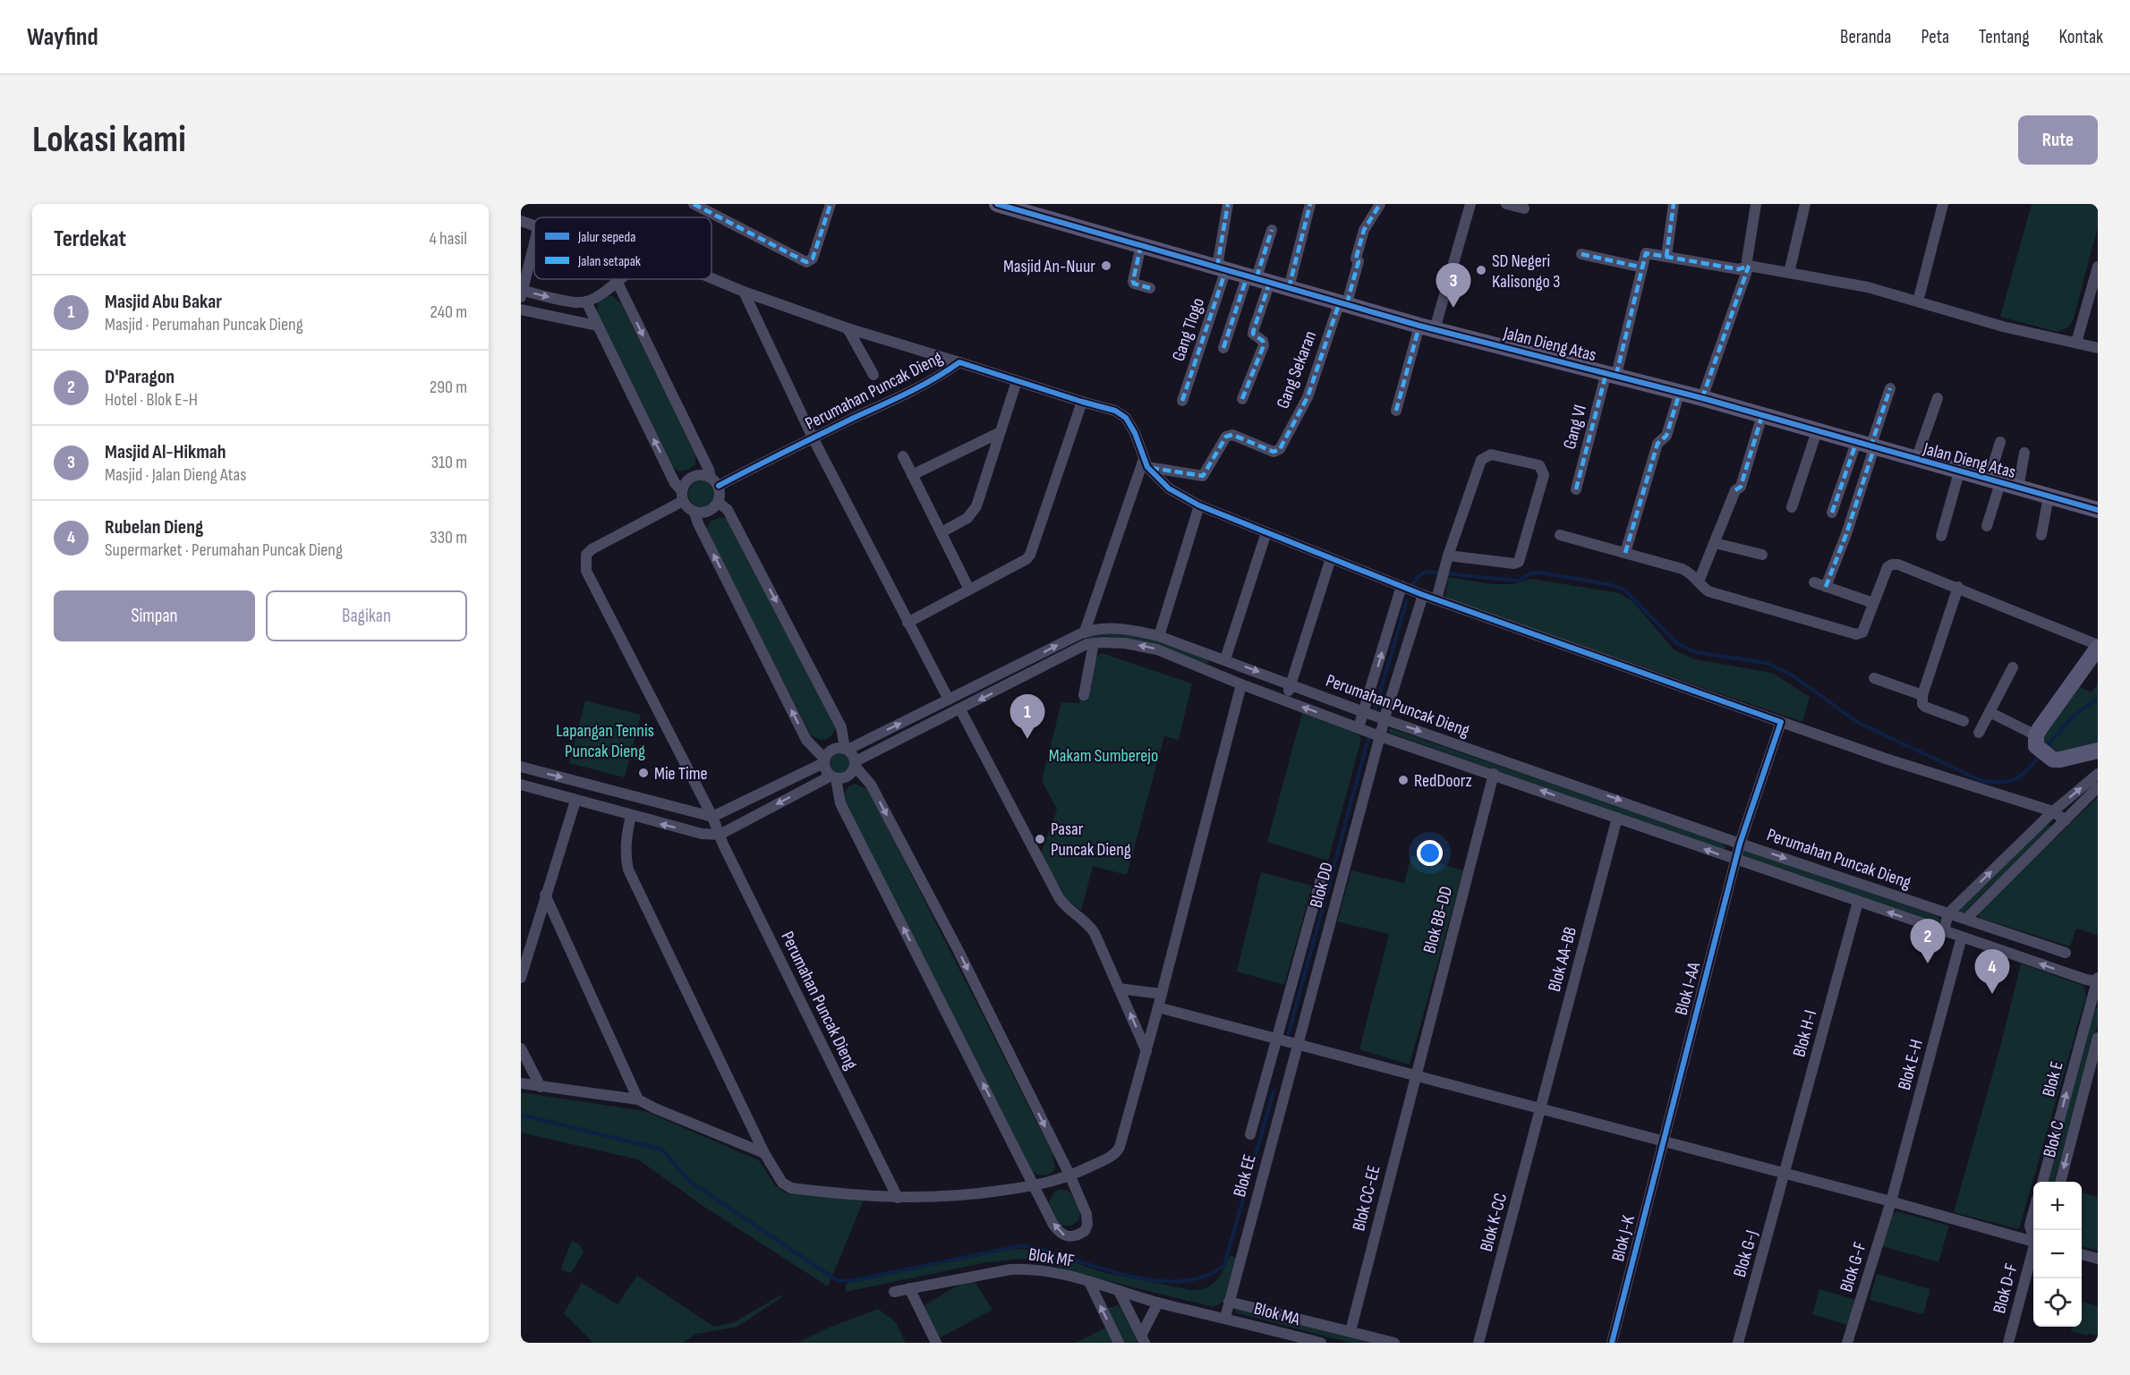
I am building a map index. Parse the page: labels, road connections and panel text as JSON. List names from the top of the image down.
{
  "streets": {
    "street": [
      "Gang Tlogo",
      "Jalan Dieng Atas",
      "Gang Sekaran",
      "Perumahan Puncak Dieng",
      "Gang VI",
      "Blok DD",
      "Blok BB-DD",
      "Blok AA-BB",
      "Blok I-AA",
      "Blok H-I",
      "Blok E-H",
      "Blok E",
      "Blok C",
      "Blok EE",
      "Blok CC-EE",
      "Blok K-CC",
      "Blok J-K",
      "Blok G-J",
      "Blok MF",
      "Blok G-F",
      "Blok D-F",
      "Blok MA"
    ]
  },
  "crossings": [
    ["Gang Tlogo", "Jalan Dieng Atas"],
    ["Jalan Dieng Atas", "Gang Sekaran"],
    ["Jalan Dieng Atas", "Gang VI"],
    ["Gang Sekaran", "Perumahan Puncak Dieng"],
    ["Perumahan Puncak Dieng", "Blok DD"],
    ["Perumahan Puncak Dieng", "Blok BB-DD"],
    ["Perumahan Puncak Dieng", "Blok AA-BB"],
    ["Perumahan Puncak Dieng", "Blok I-AA"],
    ["Perumahan Puncak Dieng", "Blok H-I"],
    ["Perumahan Puncak Dieng", "Blok E-H"],
    ["Perumahan Puncak Dieng", "Blok E"],
    ["Blok DD", "Blok EE"],
    ["Blok BB-DD", "Blok CC-EE"],
    ["Blok AA-BB", "Blok K-CC"],
    ["Blok I-AA", "Blok J-K"],
    ["Blok H-I", "Blok G-J"],
    ["Blok E-H", "Blok G-F"],
    ["Blok EE", "Blok MA"],
    ["Blok MF", "Blok MA"]
  ],
  "one_way": ["Blok E", "Blok C"],
  "parks": ["Lapangan Tennis Puncak Dieng", "Makam Sumberejo"],
  "places": [
    "Masjid An-Nuur",
    "SD Negeri Kalisongo 3",
    "Mie Time",
    "RedDoorz",
    "Pasar Puncak Dieng"
  ],
  "legend": ["Jalur sepeda", "Jalan setapak"],
  "page": {
    "header": "Wayfind",
    "nav": [
      "Beranda",
      "Peta",
      "Tentang",
      "Kontak"
    ],
    "buttons": [
      "Rute",
      ["Simpan", "Bagikan"]
    ],
    "title": "Lokasi kami",
    "heading": ["Terdekat", "4 hasil"],
    "pins": [
      "3",
      "1",
      "2",
      "4"
    ],
    "list": [
      {
        "mark": "1",
        "name": "Masjid Abu Bakar",
        "note": "Masjid · Perumahan Puncak Dieng",
        "value": "240 m"
      },
      {
        "mark": "2",
        "name": "D'Paragon",
        "note": "Hotel · Blok E-H",
        "value": "290 m"
      },
      {
        "mark": "3",
        "name": "Masjid Al-Hikmah",
        "note": "Masjid · Jalan Dieng Atas",
        "value": "310 m"
      },
      {
        "mark": "4",
        "name": "Rubelan Dieng",
        "note": "Supermarket · Perumahan Puncak Dieng",
        "value": "330 m"
      }
    ],
    "map_buttons": ["+", "−"]
  }
}
